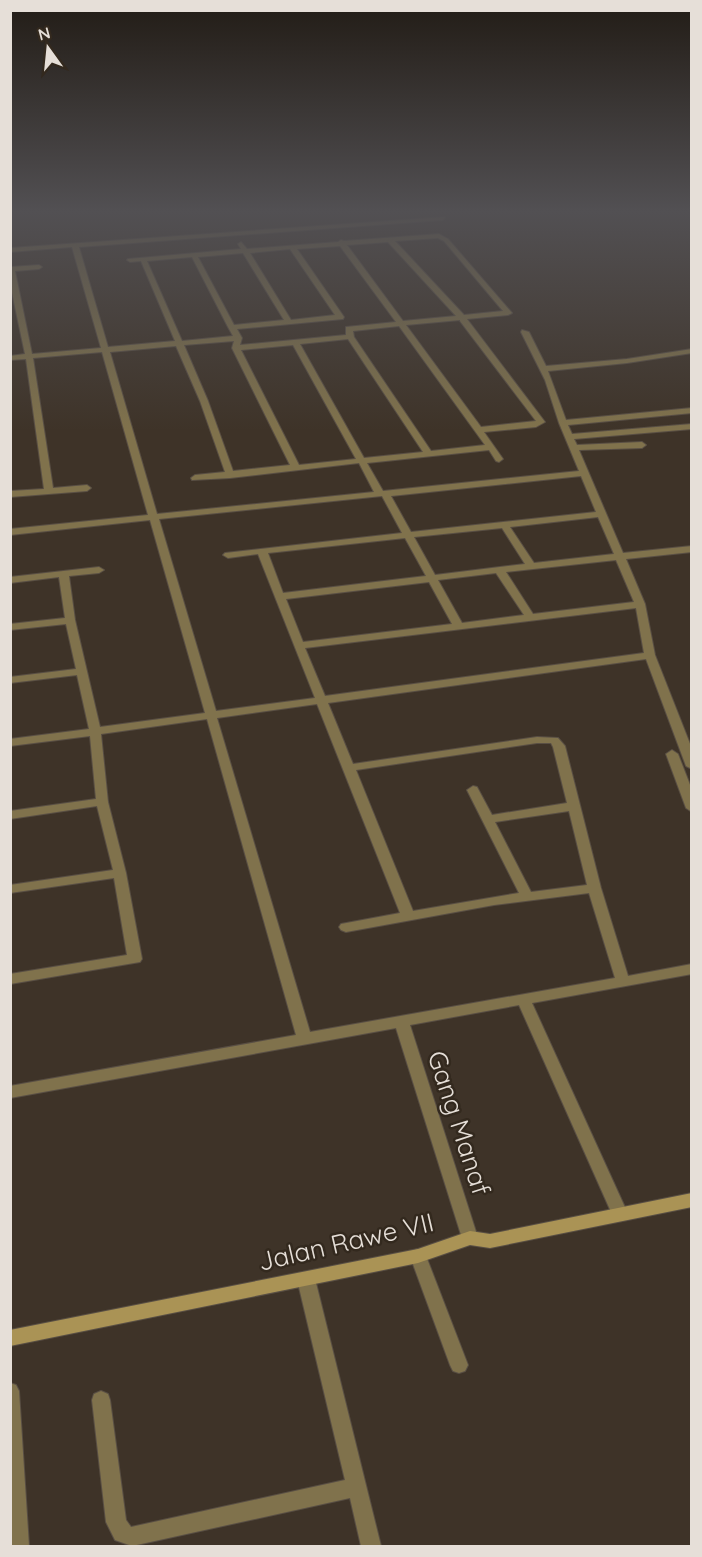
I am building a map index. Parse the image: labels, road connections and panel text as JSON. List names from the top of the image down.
{
  "streets": {
    "main road": ["Jalan Rawe VII"],
    "street": ["Gang Manaf"]
  },
  "crossings": [
    ["Gang Manaf", "Jalan Rawe VII"]
  ],
  "north": "top"
}
